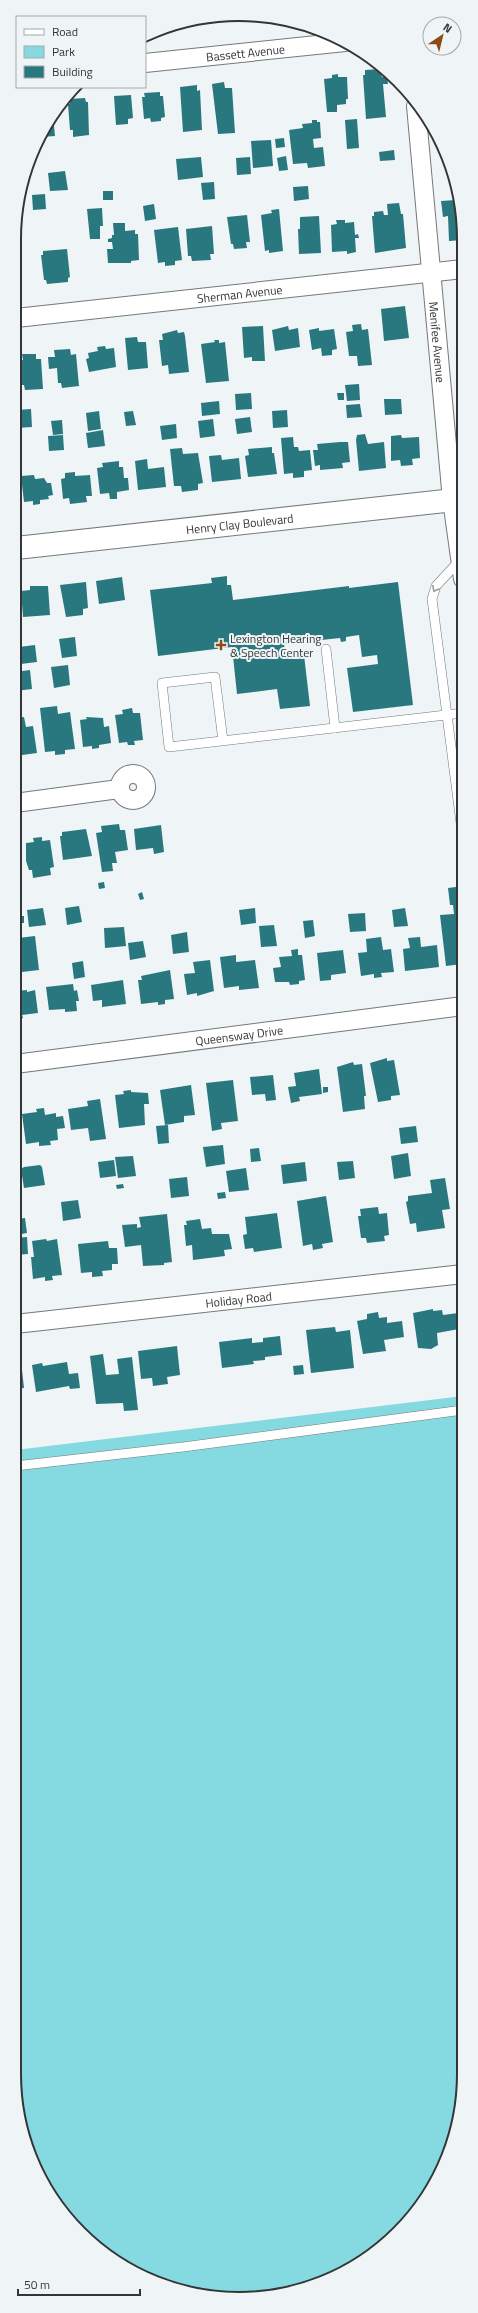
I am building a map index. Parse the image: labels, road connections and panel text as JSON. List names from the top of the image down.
{
  "streets": {
    "street": [
      "Bassett Avenue",
      "Sherman Avenue",
      "Menifee Avenue",
      "Henry Clay Boulevard",
      "Queensway Drive",
      "Holiday Road"
    ]
  },
  "crossings": [
    ["Sherman Avenue", "Menifee Avenue"],
    ["Menifee Avenue", "Henry Clay Boulevard"]
  ],
  "places": {
    "health": ["Lexington Hearing & Speech Center"]
  },
  "legend": ["Road", "Park", "Building"],
  "scale_bar": "50 m",
  "north": "top right"
}
